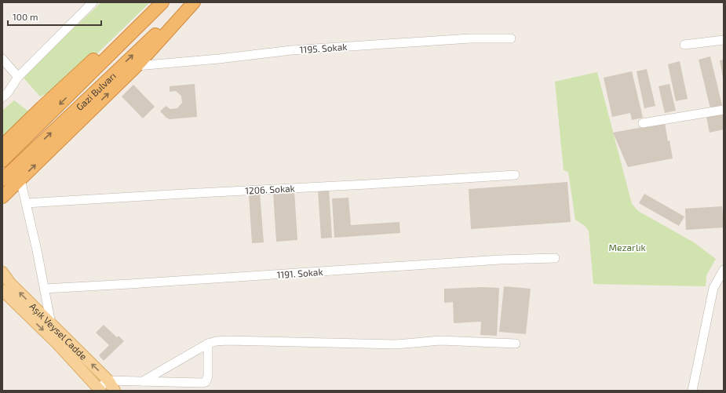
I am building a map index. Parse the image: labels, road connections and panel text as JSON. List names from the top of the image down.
{
  "streets": {
    "highway": ["Gazi Bulvarı"],
    "main road": ["Aşık Veysel Cadde"],
    "street": ["1195. Sokak", "1206. Sokak", "1191. Sokak"]
  },
  "parks": ["Mezarlık"],
  "scale_bar": "100 m"
}
